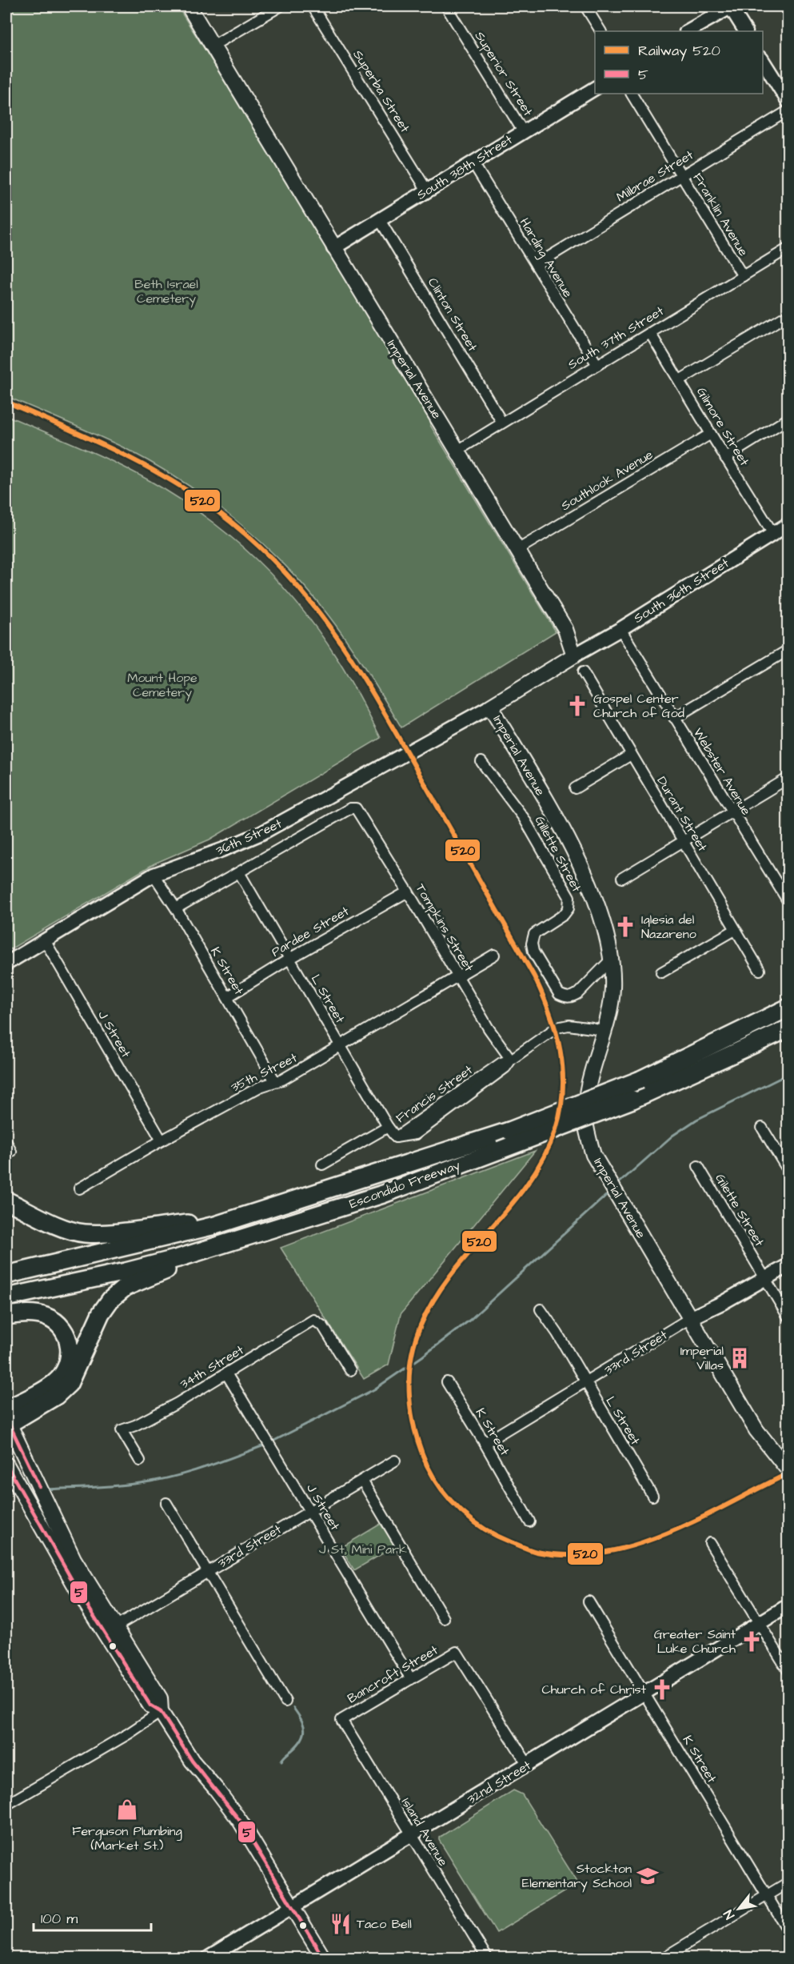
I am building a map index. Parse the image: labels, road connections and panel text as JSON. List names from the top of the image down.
{
  "streets": {
    "highway": ["Escondido Freeway"],
    "main road": [
      "South 38th Street",
      "Imperial Avenue",
      "South 36th Street",
      "36th Street",
      "33rd Street",
      "32nd Street"
    ],
    "street": [
      "Superior Street",
      "Superba Street",
      "Milbrae Street",
      "Franklin Avenue",
      "Harding Avenue",
      "Clinton Street",
      "South 37th Street",
      "Gilmore Street",
      "Southlook Avenue",
      "Webster Avenue",
      "Durant Street",
      "Gillette Street",
      "Tompkins Street",
      "Pardee Street",
      "K Street",
      "L Street",
      "J Street",
      "35th Street",
      "Francis Street",
      "Gilette Street",
      "34th Street",
      "Bancroft Street",
      "Island Avenue"
    ]
  },
  "crossings": [
    ["Superior Street", "South 38th Street"],
    ["Superba Street", "South 38th Street"],
    ["South 38th Street", "Harding Avenue"],
    ["South 38th Street", "Clinton Street"],
    ["South 38th Street", "Imperial Avenue"],
    ["Milbrae Street", "Franklin Avenue"],
    ["Milbrae Street", "Harding Avenue"],
    ["Franklin Avenue", "South 37th Street"],
    ["Harding Avenue", "South 37th Street"],
    ["Clinton Street", "South 37th Street"],
    ["South 37th Street", "Imperial Avenue"],
    ["South 37th Street", "Gilmore Street"],
    ["Imperial Avenue", "Southlook Avenue"],
    ["Imperial Avenue", "South 36th Street"],
    ["Imperial Avenue", "36th Street"],
    ["Imperial Avenue", "Gillette Street"],
    ["Imperial Avenue", "Francis Street"],
    ["Imperial Avenue", "33rd Street"],
    ["Gilmore Street", "Southlook Avenue"],
    ["Gilmore Street", "South 36th Street"],
    ["South 36th Street", "Webster Avenue"],
    ["36th Street", "Tompkins Street"],
    ["36th Street", "K Street"],
    ["36th Street", "L Street"],
    ["36th Street", "J Street"],
    ["Tompkins Street", "Pardee Street"],
    ["Tompkins Street", "35th Street"],
    ["Tompkins Street", "Francis Street"],
    ["Pardee Street", "K Street"],
    ["Pardee Street", "L Street"],
    ["K Street", "35th Street"],
    ["K Street", "33rd Street"],
    ["K Street", "32nd Street"],
    ["L Street", "35th Street"],
    ["L Street", "Francis Street"],
    ["L Street", "33rd Street"],
    ["J Street", "35th Street"],
    ["J Street", "33rd Street"],
    ["J Street", "34th Street"],
    ["J Street", "Bancroft Street"],
    ["Gilette Street", "33rd Street"],
    ["Bancroft Street", "32nd Street"],
    ["Bancroft Street", "Island Avenue"],
    ["32nd Street", "Island Avenue"]
  ],
  "parks": ["Beth Israel Cemetery", "Mount Hope Cemetery", "J St. Mini Park"],
  "places": {
    "church": [
      "Gospel Center Church of God",
      "Iglesia del Nazareno",
      "Greater Saint Luke Church",
      "Church of Christ"
    ],
    "building": ["Imperial Villas"],
    "shop": ["Ferguson Plumbing (Market St.)"],
    "school or university": ["Stockton Elementary School"],
    "restaurant": ["Taco Bell"]
  },
  "lines": ["rail line 520", "transit line 5"],
  "legend": ["Railway 520", "5"],
  "scale_bar": "100 m",
  "north": "bottom left"
}
